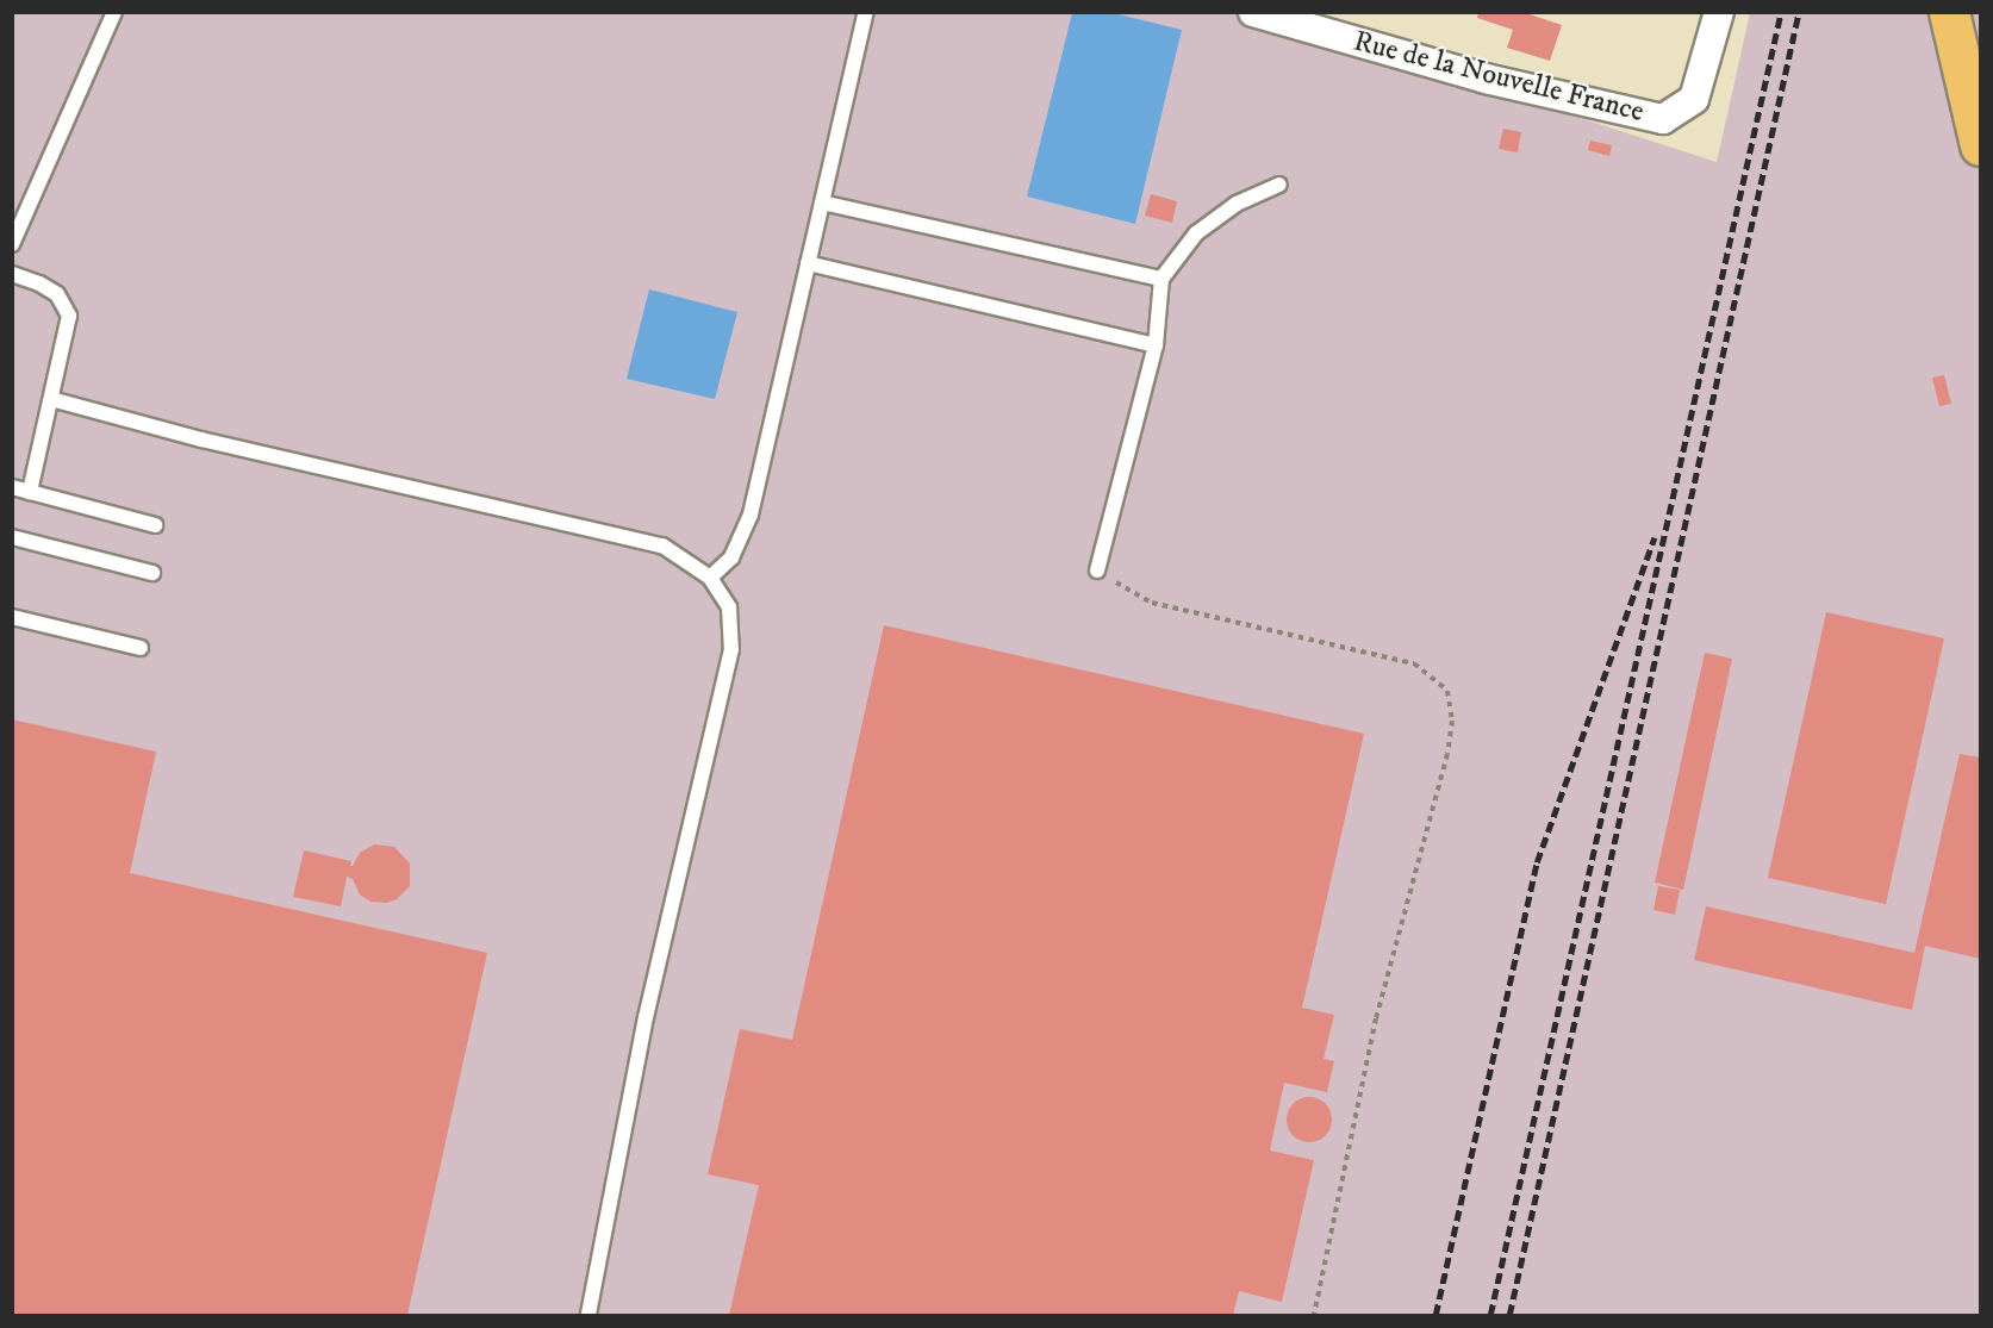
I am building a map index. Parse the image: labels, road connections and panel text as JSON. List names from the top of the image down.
{
  "streets": {
    "street": ["Rue de la Nouvelle France"]
  }
}
